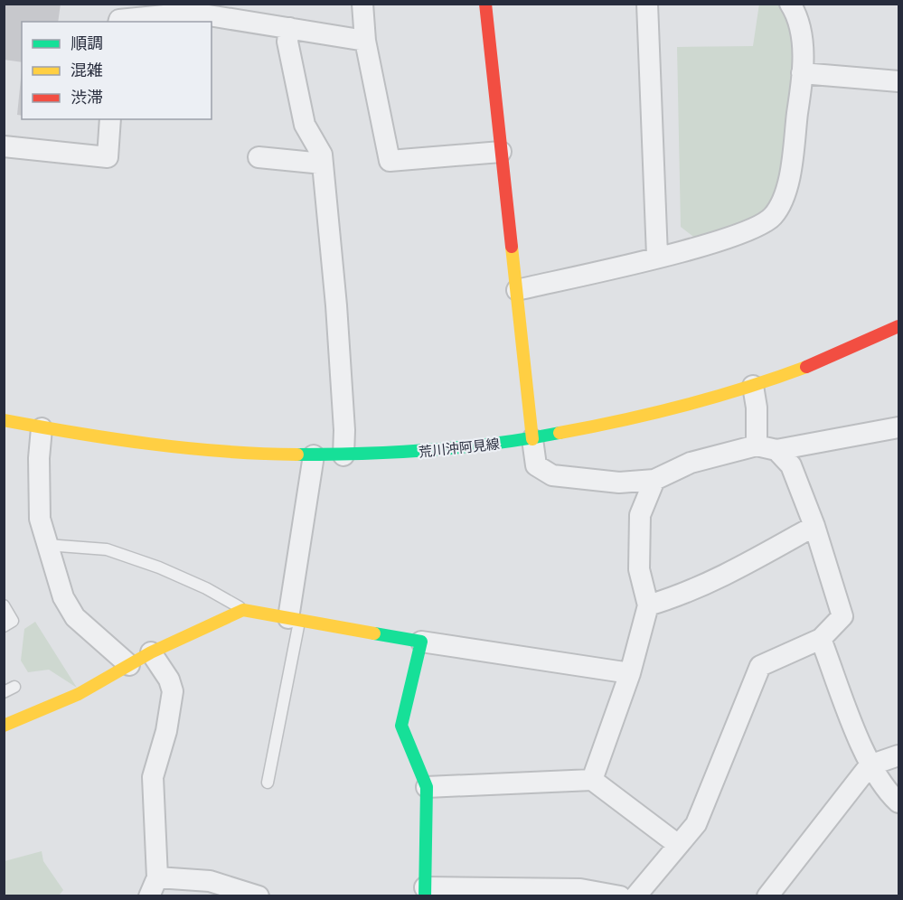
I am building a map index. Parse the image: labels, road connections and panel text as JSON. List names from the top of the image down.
{
  "streets": {
    "street": ["荒川沖阿見線"]
  },
  "legend": ["順調", "混雑", "渋滞"]
}
